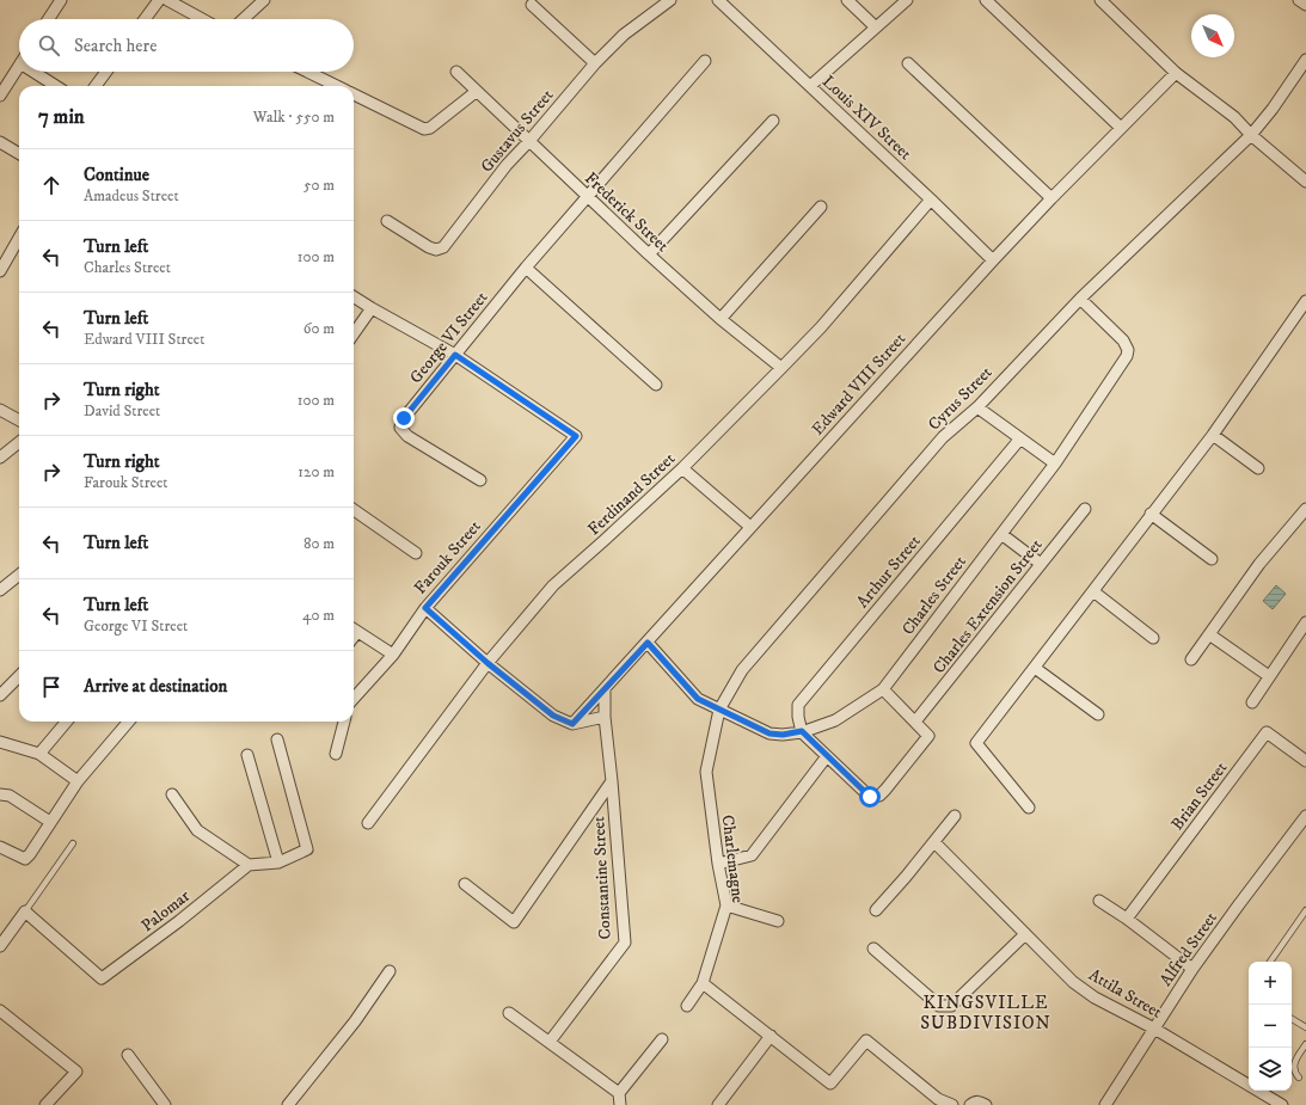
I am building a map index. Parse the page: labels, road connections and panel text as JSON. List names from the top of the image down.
{
  "streets": {
    "street": [
      "Louis XIV Street",
      "Gustavus Street",
      "Frederick Street",
      "George VI Street",
      "Edward VIII Street",
      "Cyrus Street",
      "Ferdinand Street",
      "Farouk Street",
      "Arthur Street",
      "Charles Street",
      "Charles Extension Street",
      "Brian Street",
      "Charlemagne",
      "Constantine Street",
      "Palomar",
      "Alfred Street",
      "Attila Street"
    ]
  },
  "crossings": [
    ["Louis XIV Street", "Edward VIII Street"],
    ["Louis XIV Street", "Ferdinand Street"],
    ["Gustavus Street", "Frederick Street"],
    ["Frederick Street", "George VI Street"],
    ["Frederick Street", "Ferdinand Street"],
    ["George VI Street", "Farouk Street"],
    ["Edward VIII Street", "Charles Street"],
    ["Edward VIII Street", "Constantine Street"],
    ["Cyrus Street", "Charles Street"],
    ["Cyrus Street", "Charlemagne"],
    ["Arthur Street", "Charles Street"],
    ["Charles Street", "Charlemagne"],
    ["Alfred Street", "Attila Street"]
  ],
  "districts": ["KINGSVILLE SUBDIVISION"],
  "north": "bottom right",
  "page": {
    "search": "Search here",
    "heading": ["7 min", "Walk · 550 m"],
    "list": [
      ["Continue", "Amadeus Street", "50 m"],
      ["Turn left", "Charles Street", "100 m"],
      ["Turn left", "Edward VIII Street", "60 m"],
      ["Turn right", "David Street", "100 m"],
      ["Turn right", "Farouk Street", "120 m"],
      ["Turn left", "80 m"],
      ["Turn left", "George VI Street", "40 m"],
      "Arrive at destination"
    ],
    "map_buttons": ["+", "−"]
  }
}
